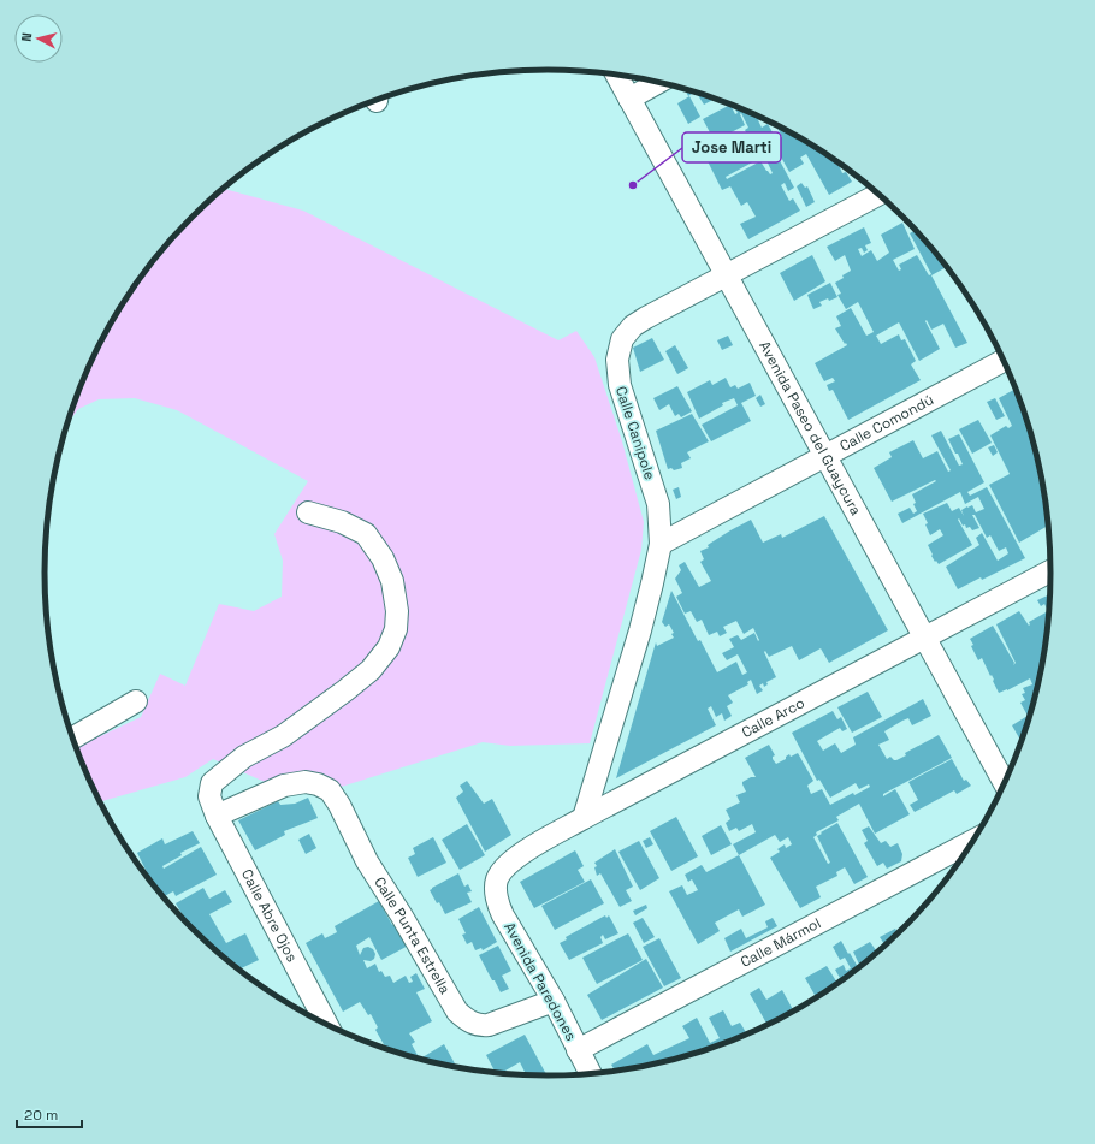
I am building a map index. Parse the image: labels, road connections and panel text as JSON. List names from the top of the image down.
{
  "streets": {
    "street": [
      "Calle Comondú",
      "Avenida Paseo del Guaycura",
      "Calle Canipole",
      "Calle Arco",
      "Calle Abre Ojos",
      "Calle Punta Estrella",
      "Calle Mármol",
      "Avenida Paredones"
    ]
  },
  "crossings": [
    ["Calle Comondú", "Avenida Paseo del Guaycura"],
    ["Calle Comondú", "Calle Canipole"],
    ["Avenida Paseo del Guaycura", "Calle Canipole"],
    ["Avenida Paseo del Guaycura", "Calle Arco"],
    ["Calle Canipole", "Calle Arco"],
    ["Calle Arco", "Avenida Paredones"],
    ["Calle Abre Ojos", "Calle Punta Estrella"],
    ["Calle Punta Estrella", "Avenida Paredones"],
    ["Calle Mármol", "Avenida Paredones"]
  ],
  "places": ["Jose Marti"],
  "scale_bar": "20 m",
  "north": "left"
}
